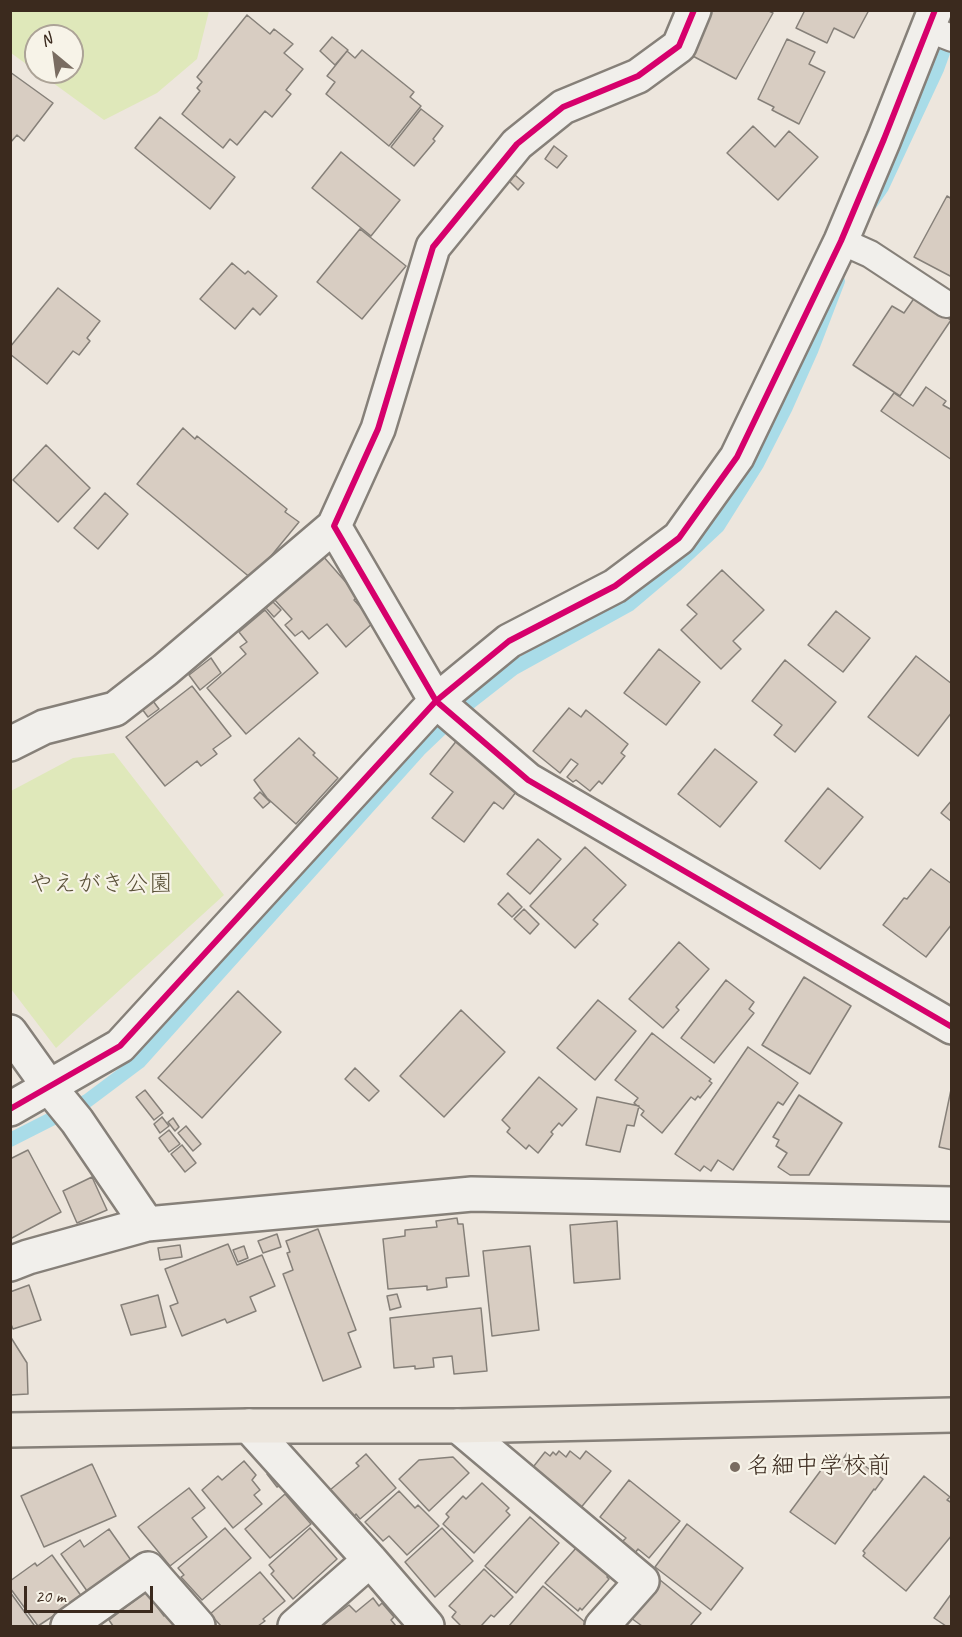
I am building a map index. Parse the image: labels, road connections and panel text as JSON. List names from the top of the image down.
{
  "parks": ["やえがき公園"],
  "places": ["名細中学校前"],
  "scale_bar": "20 m",
  "north": "top left"
}
